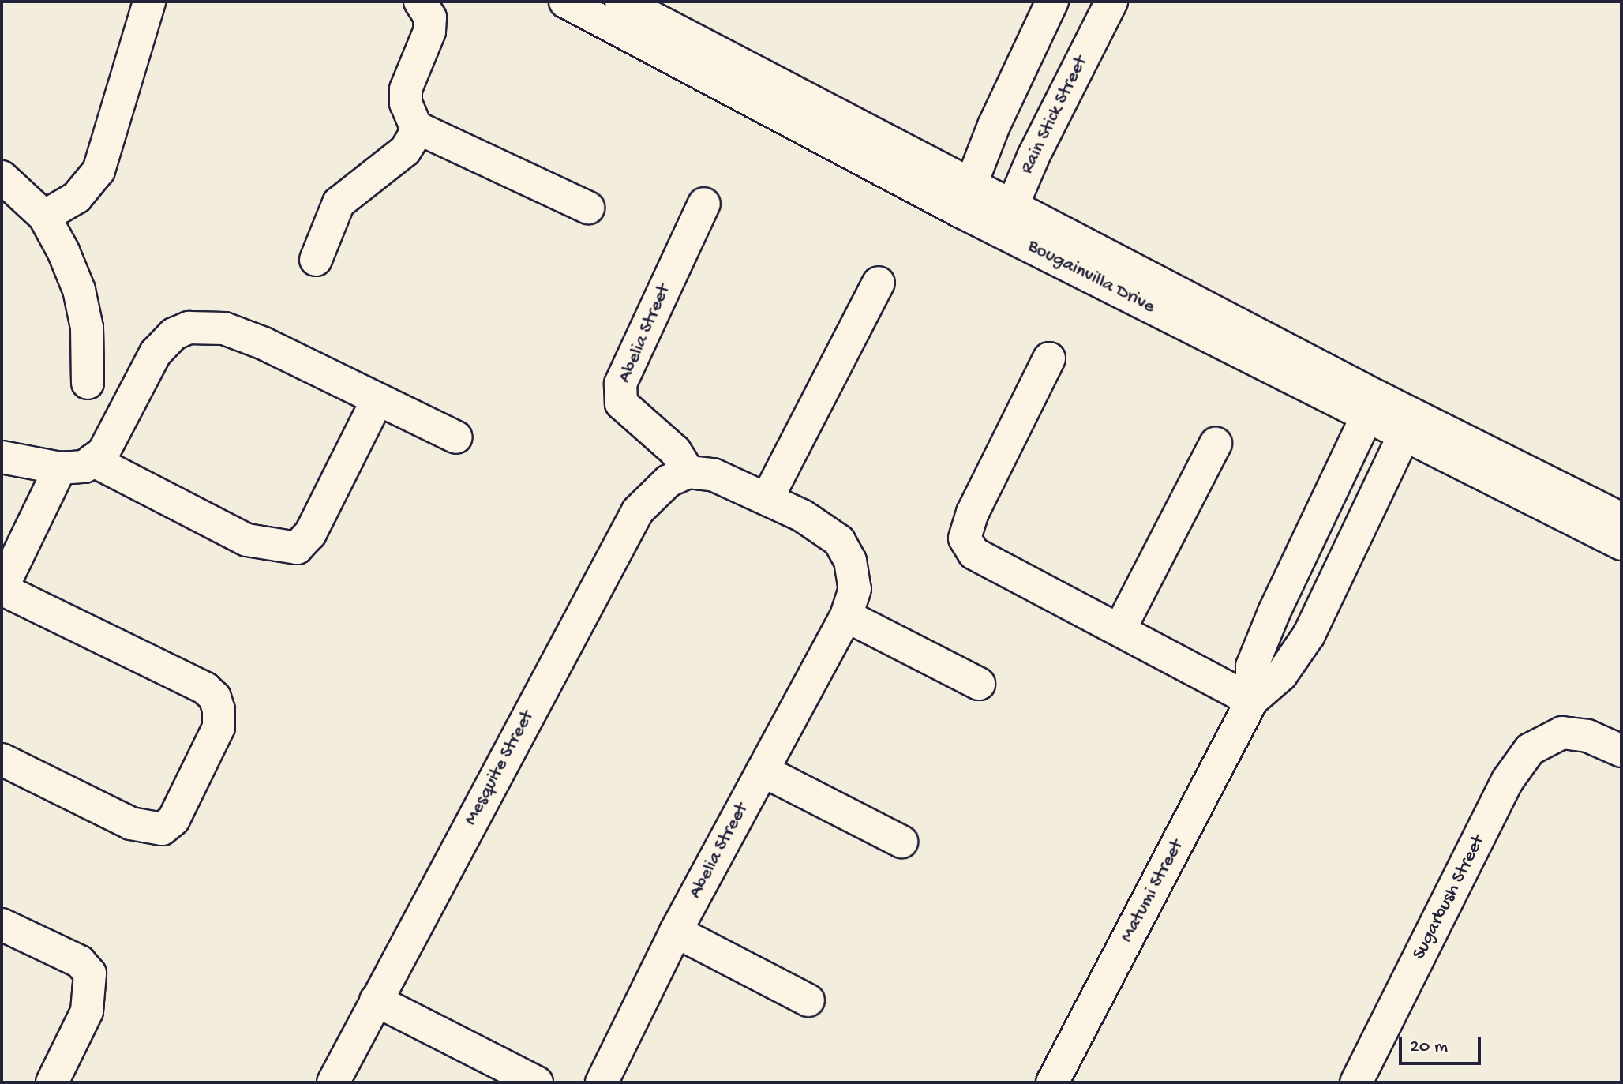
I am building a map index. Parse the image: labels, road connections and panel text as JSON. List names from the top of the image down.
{
  "streets": {
    "street": [
      "Rain Stick Street",
      "Bougainvilla Drive",
      "Abelia Street",
      "Mesquite Street",
      "Matumi Street",
      "Sugarbush Street"
    ]
  },
  "crossings": [
    ["Rain Stick Street", "Bougainvilla Drive"],
    ["Bougainvilla Drive", "Matumi Street"],
    ["Abelia Street", "Mesquite Street"]
  ],
  "scale_bar": "20 m"
}
